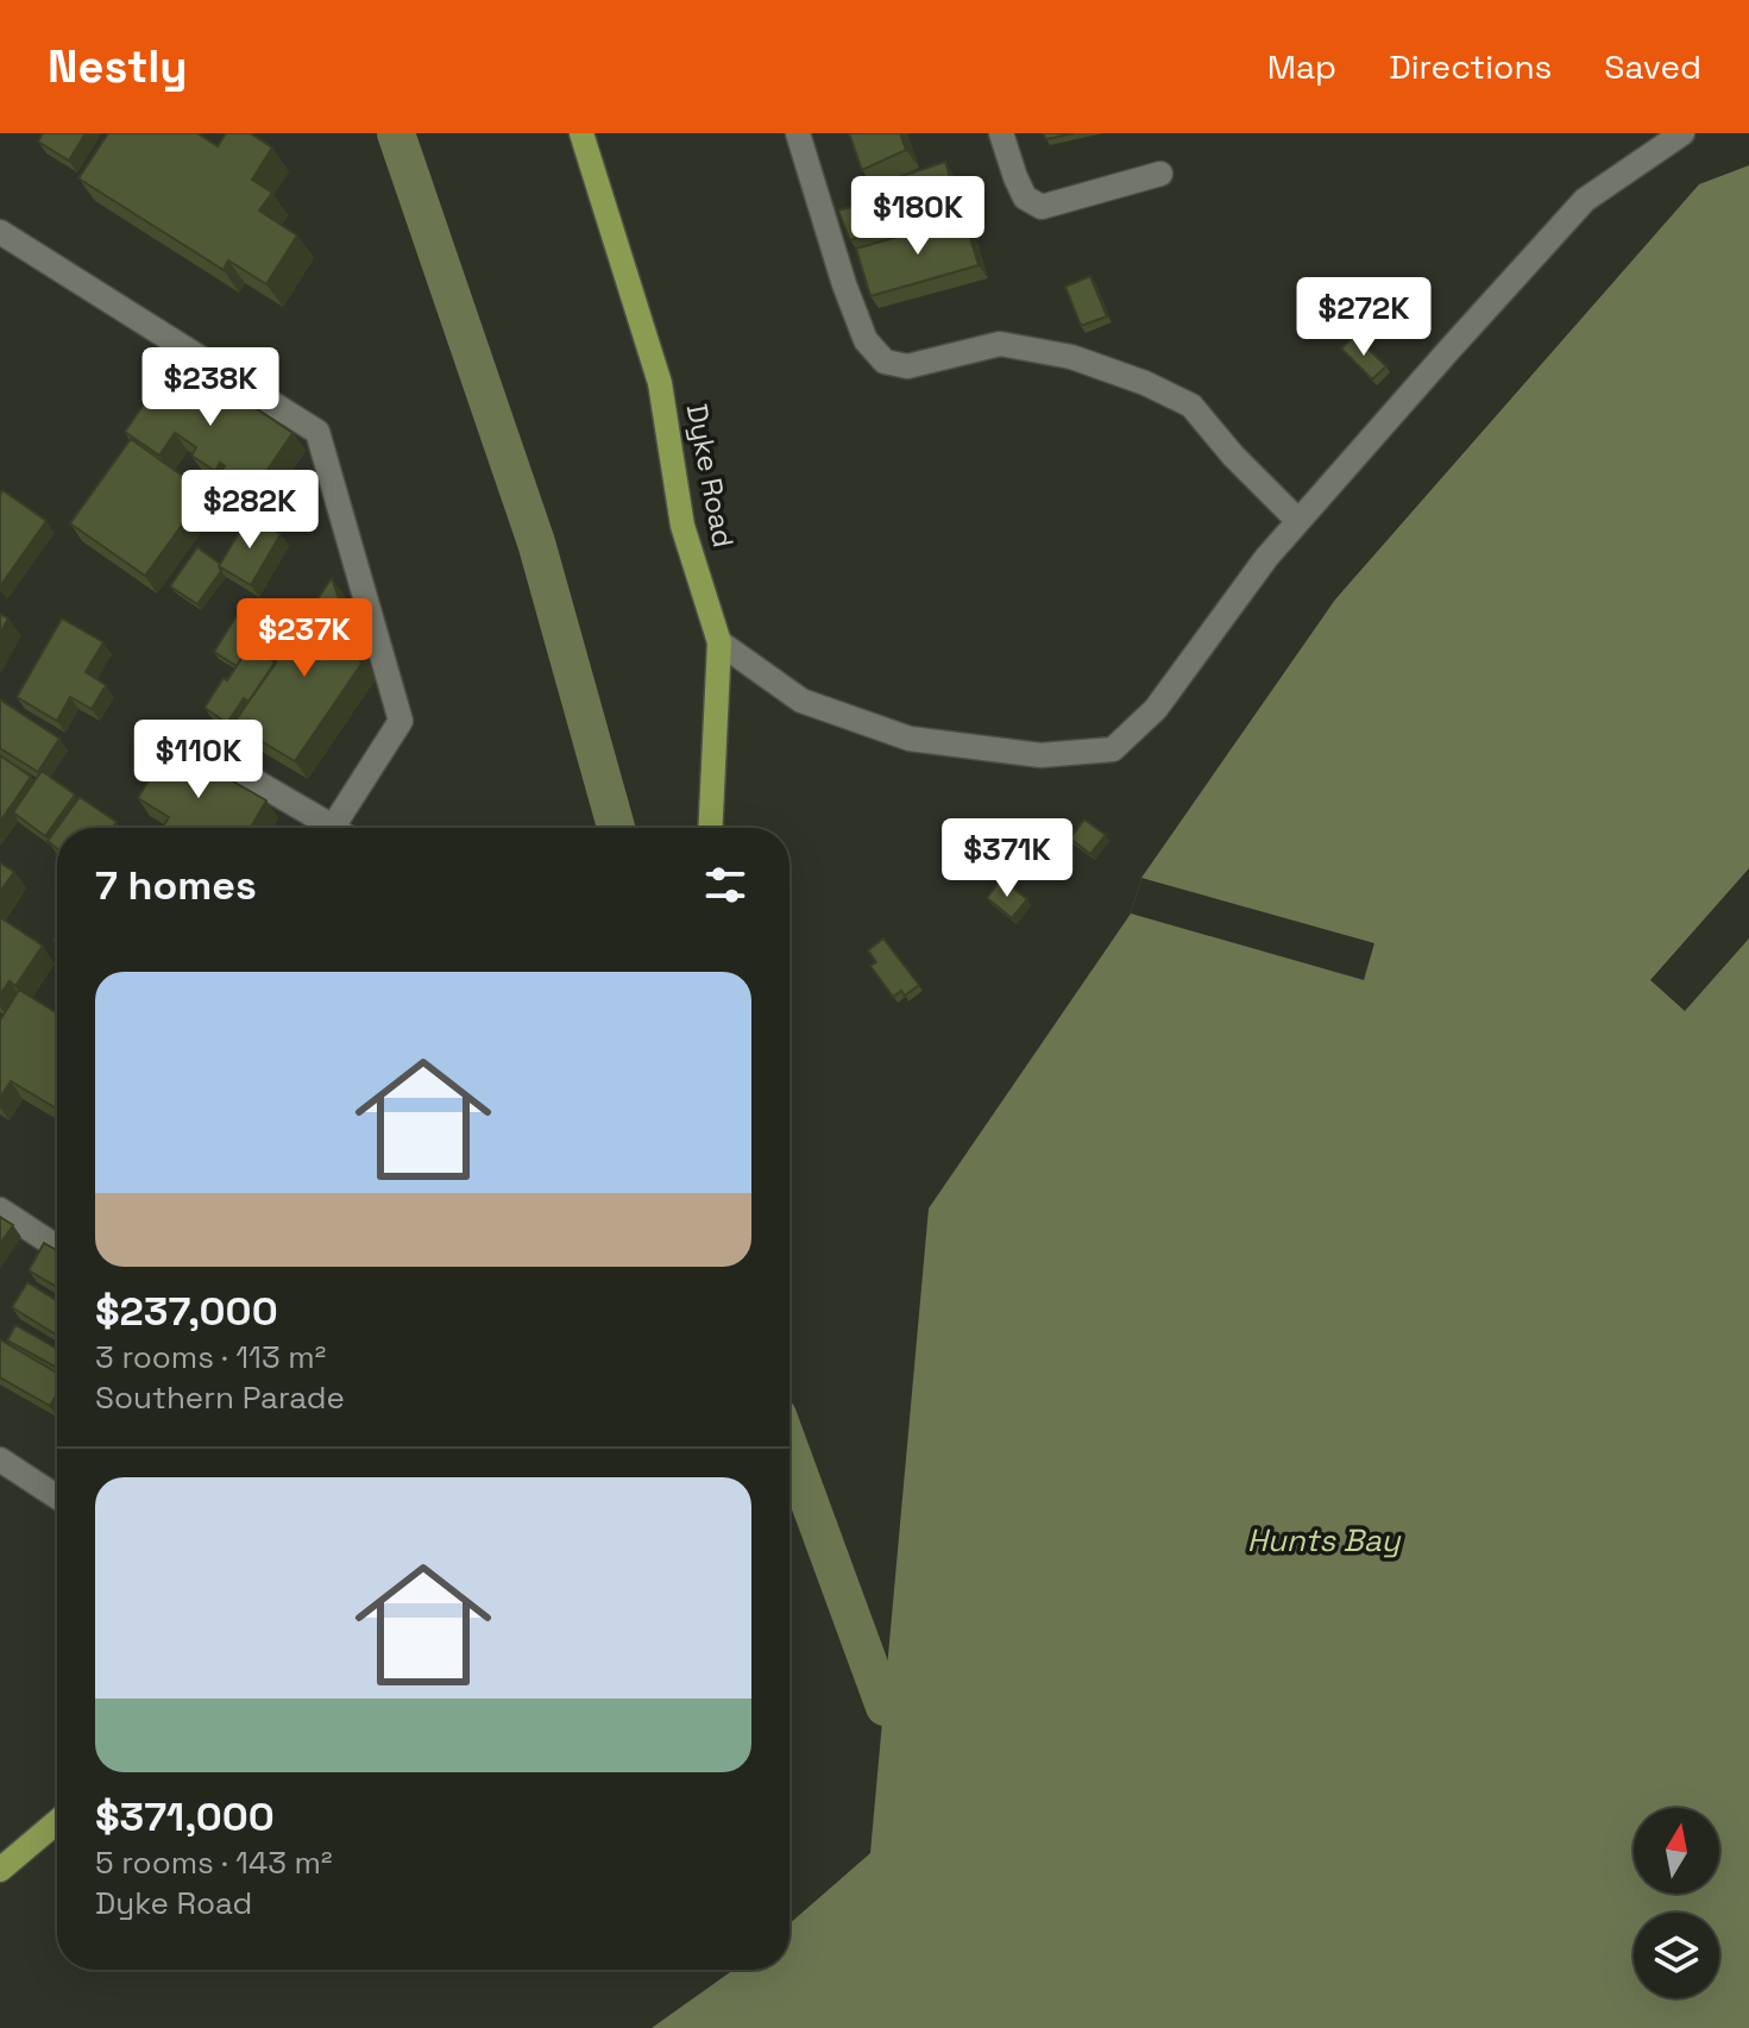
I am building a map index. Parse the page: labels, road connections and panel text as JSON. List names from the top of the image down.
{
  "streets": {
    "main road": ["Dyke Road"]
  },
  "water": ["Hunts Bay"],
  "north": "top",
  "page": {
    "header": "Nestly",
    "nav": ["Map", "Directions", "Saved"],
    "price": [
      "$180K",
      "$272K",
      "$238K",
      "$282K",
      "$237K",
      "$110K",
      "$371K"
    ],
    "heading": "7 homes",
    "list": [
      {
        "name": "$237,000",
        "note": "3 rooms · 113 m² · Southern Parade"
      },
      {
        "name": "$371,000",
        "note": "5 rooms · 143 m² · Dyke Road"
      }
    ]
  }
}
